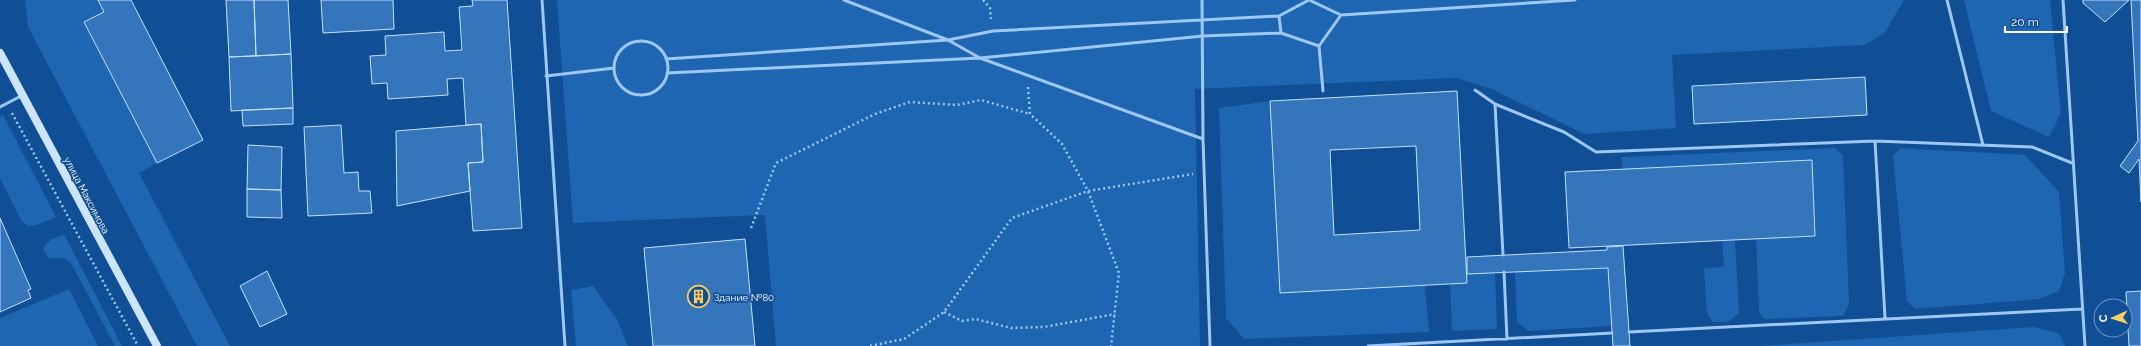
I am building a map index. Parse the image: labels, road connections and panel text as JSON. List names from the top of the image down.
{
  "streets": {
    "street": ["улица Максимова"]
  },
  "places": {
    "building": ["Здание №80"]
  },
  "scale_bar": "20 m",
  "north": "left"
}
